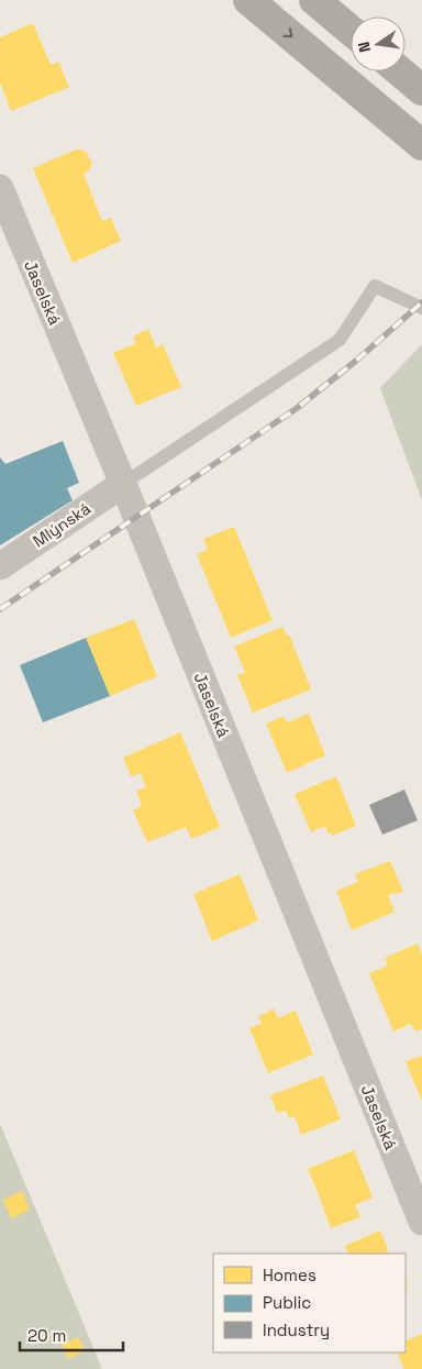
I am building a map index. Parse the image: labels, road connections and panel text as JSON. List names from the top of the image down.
{
  "streets": {
    "street": ["Jaselská", "Mlýnská"]
  },
  "crossings": [
    ["Jaselská", "Mlýnská"]
  ],
  "legend": ["Homes", "Public", "Industry"],
  "scale_bar": "20 m",
  "north": "left"
}
